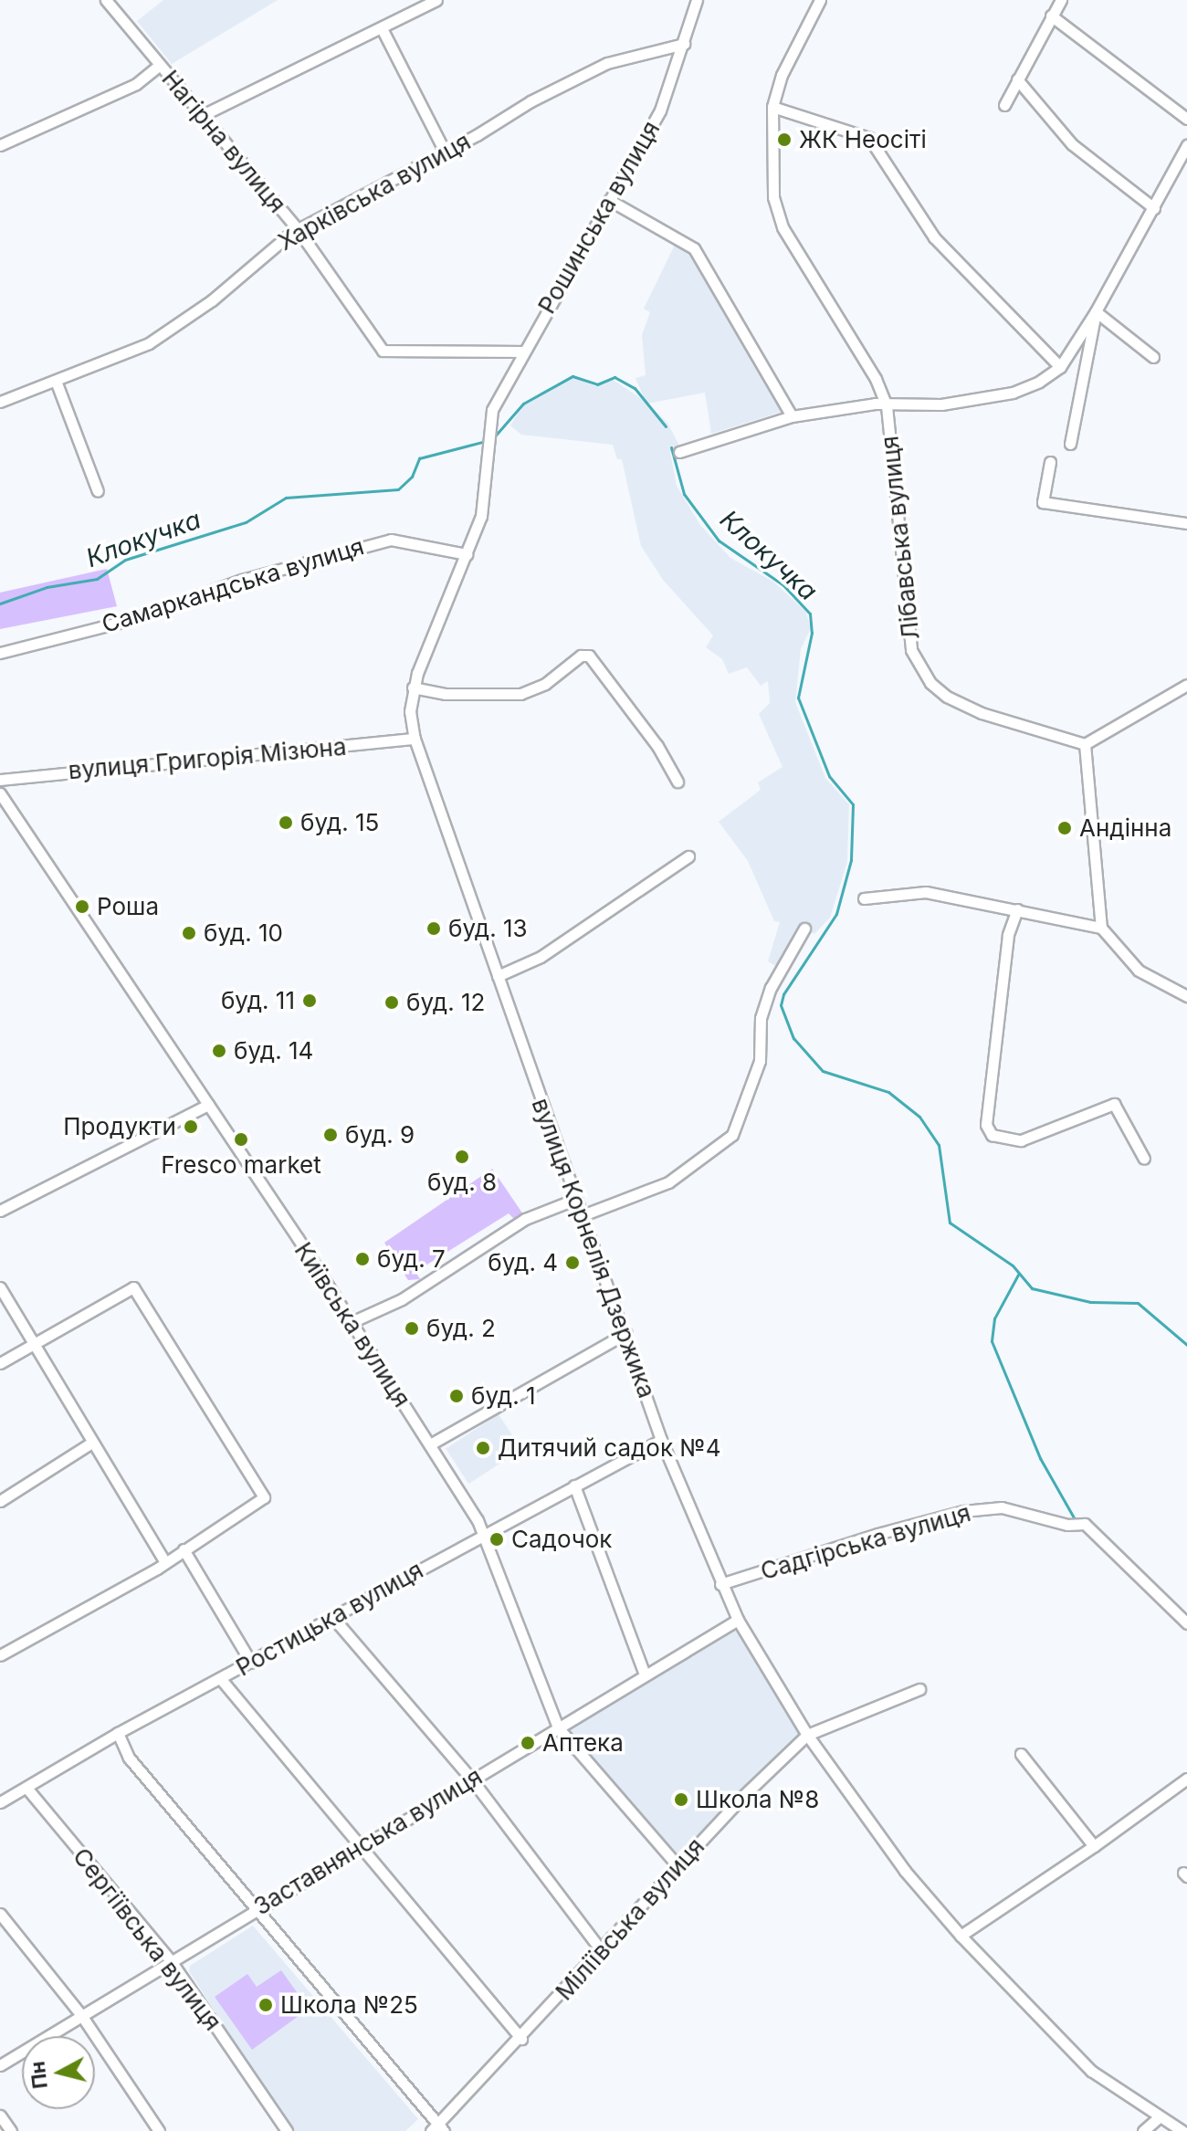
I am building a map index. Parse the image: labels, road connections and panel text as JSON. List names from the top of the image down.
{
  "streets": {
    "street": [
      "Нагірна вулиця",
      "Харківська вулиця",
      "Рошинська вулиця",
      "Лібавська вулиця",
      "Самаркандська вулиця",
      "вулиця Григорія Мізюна",
      "вулиця Корнелія Дзержика",
      "Київська вулиця",
      "Садгірська вулиця",
      "Ростицька вулиця",
      "Заставнянська вулиця",
      "Міліївська вулиця",
      "Сергіївська вулиця"
    ]
  },
  "crossings": [
    ["Нагірна вулиця", "Харківська вулиця"],
    ["Нагірна вулиця", "Рошинська вулиця"],
    ["Харківська вулиця", "Рошинська вулиця"],
    ["Рошинська вулиця", "вулиця Корнелія Дзержика"],
    ["Самаркандська вулиця", "вулиця Корнелія Дзержика"],
    ["вулиця Григорія Мізюна", "вулиця Корнелія Дзержика"],
    ["вулиця Корнелія Дзержика", "Садгірська вулиця"],
    ["вулиця Корнелія Дзержика", "Ростицька вулиця"],
    ["вулиця Корнелія Дзержика", "Заставнянська вулиця"],
    ["вулиця Корнелія Дзержика", "Міліївська вулиця"],
    ["Київська вулиця", "Ростицька вулиця"],
    ["Київська вулиця", "Заставнянська вулиця"],
    ["Київська вулиця", "Міліївська вулиця"],
    ["Ростицька вулиця", "Сергіївська вулиця"],
    ["Заставнянська вулиця", "Сергіївська вулиця"]
  ],
  "water": ["Клокучка"],
  "places": [
    "ЖК Неосіті",
    "буд. 15",
    "Андінна",
    "Роша",
    "буд. 13",
    "буд. 10",
    "буд. 11",
    "буд. 12",
    "буд. 14",
    "Продукти",
    "буд. 9",
    "Fresco market",
    "буд. 8",
    "буд. 7",
    "буд. 4",
    "буд. 2",
    "буд. 1",
    "Дитячий садок №4",
    "Садочок",
    "Аптека",
    "Школа №8",
    "Школа №25"
  ],
  "north": "left"
}
